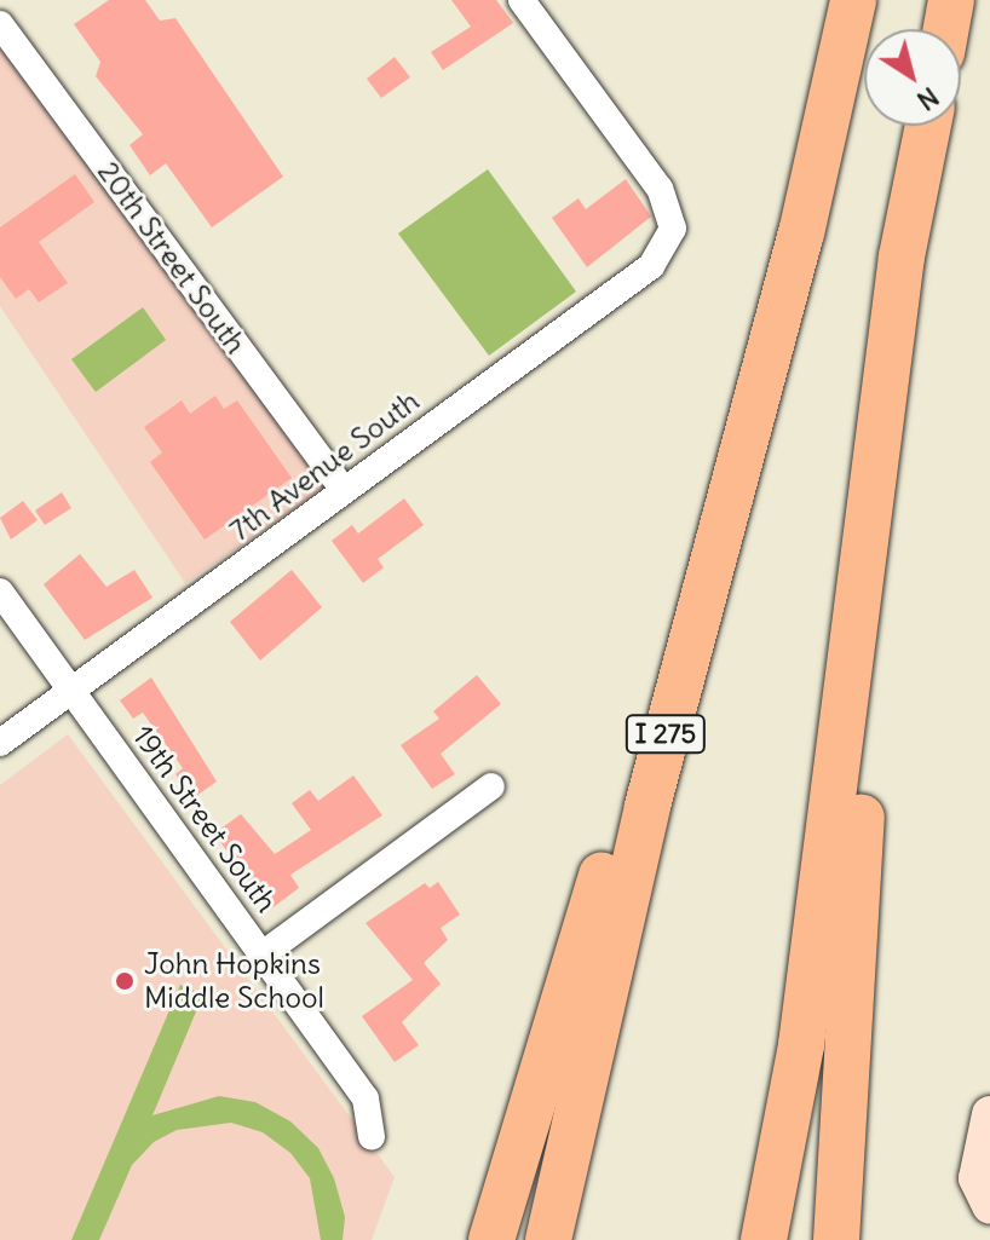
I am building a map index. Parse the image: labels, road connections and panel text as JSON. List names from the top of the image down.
{
  "streets": {
    "highway": ["I 275"],
    "street": ["20th Street South", "7th Avenue South", "19th Street South"]
  },
  "crossings": [
    ["20th Street South", "7th Avenue South"],
    ["7th Avenue South", "19th Street South"]
  ],
  "places": ["John Hopkins Middle School"],
  "north": "bottom right"
}
